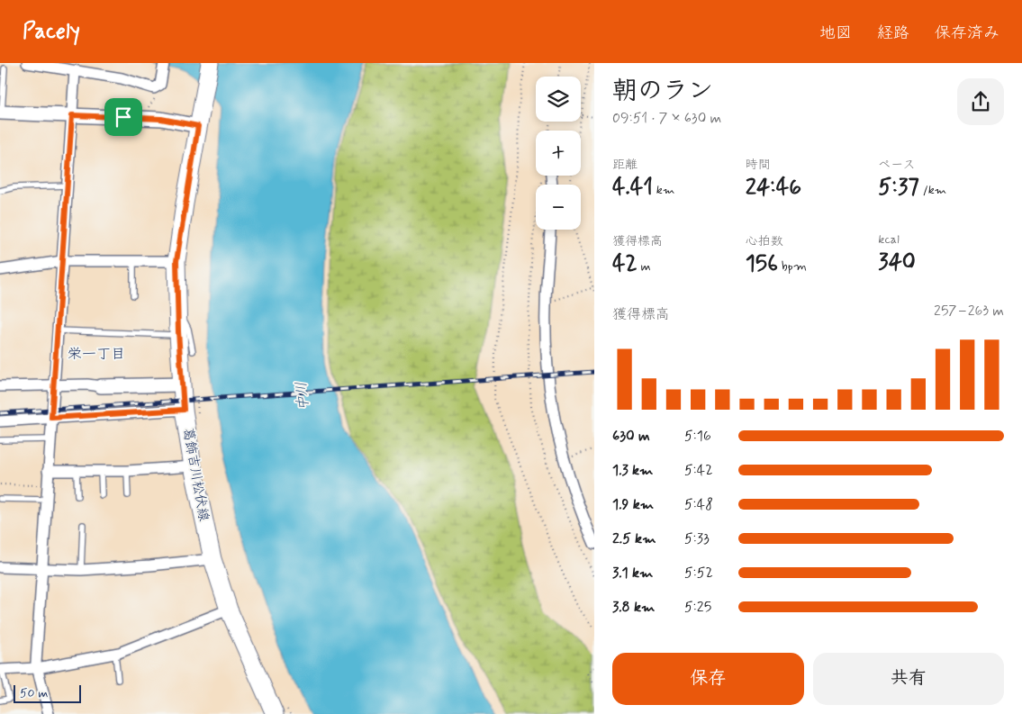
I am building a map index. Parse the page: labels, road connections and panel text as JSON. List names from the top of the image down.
{
  "streets": {
    "main road": ["葛飾吉川松伏線"]
  },
  "districts": ["栄一丁目"],
  "water": ["中川"],
  "scale_bar": "50 m",
  "page": {
    "header": "Pacely",
    "nav": ["地図", "経路", "保存済み"],
    "heading": ["朝のラン", "09:51 · 7 × 630 m"],
    "map_buttons": ["+", "−"],
    "stats": [
      ["距離", "4.41 km"],
      ["時間", "24:46"],
      ["ペース", "5:37 /km"],
      ["獲得標高", "42 m"],
      ["心拍数", "156 bpm"],
      ["kcal", "340"]
    ],
    "chart": ["獲得標高", "257–263 m"],
    "list": [
      {
        "name": "630 m",
        "note": "5:16"
      },
      {
        "name": "1.3 km",
        "note": "5:42"
      },
      {
        "name": "1.9 km",
        "note": "5:48"
      },
      {
        "name": "2.5 km",
        "note": "5:33"
      },
      {
        "name": "3.1 km",
        "note": "5:52"
      },
      {
        "name": "3.8 km",
        "note": "5:25"
      }
    ],
    "buttons": ["保存", "共有"],
    "scale": "50 m"
  }
}
